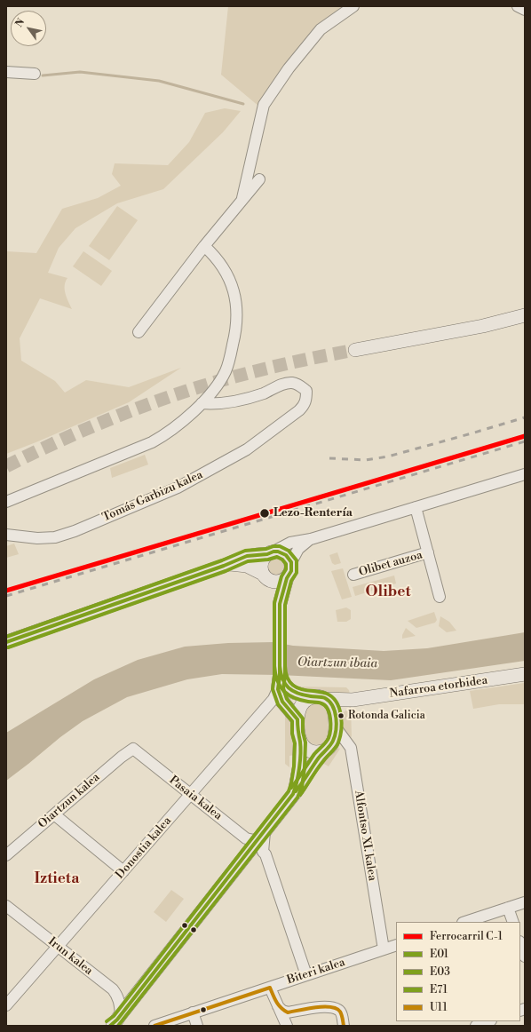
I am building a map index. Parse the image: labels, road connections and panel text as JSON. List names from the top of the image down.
{
  "streets": {
    "main road": ["Nafarroa etorbidea"],
    "street": [
      "Tomás Garbizu kalea",
      "Olibet auzoa",
      "Pasaia kalea",
      "Oiartzun kalea",
      "Alfontso XI. kalea",
      "Donostia kalea",
      "Irun kalea",
      "Biteri kalea"
    ]
  },
  "crossings": [
    ["Nafarroa etorbidea", "Alfontso XI. kalea"],
    ["Pasaia kalea", "Oiartzun kalea"],
    ["Pasaia kalea", "Donostia kalea"],
    ["Alfontso XI. kalea", "Biteri kalea"],
    ["Donostia kalea", "Irun kalea"]
  ],
  "districts": ["Olibet", "Iztieta"],
  "water": ["Oiartzun ibaia"],
  "places": ["Lezo-Rentería", "Rotonda Galicia"],
  "lines": [
    "rail line C-1",
    "transit line E71",
    "transit line E01",
    "transit line E03",
    "transit line U11"
  ],
  "legend": [
    "Ferrocarril C-1",
    "E01",
    "E03",
    "E71",
    "U11"
  ],
  "north": "top left"
}
